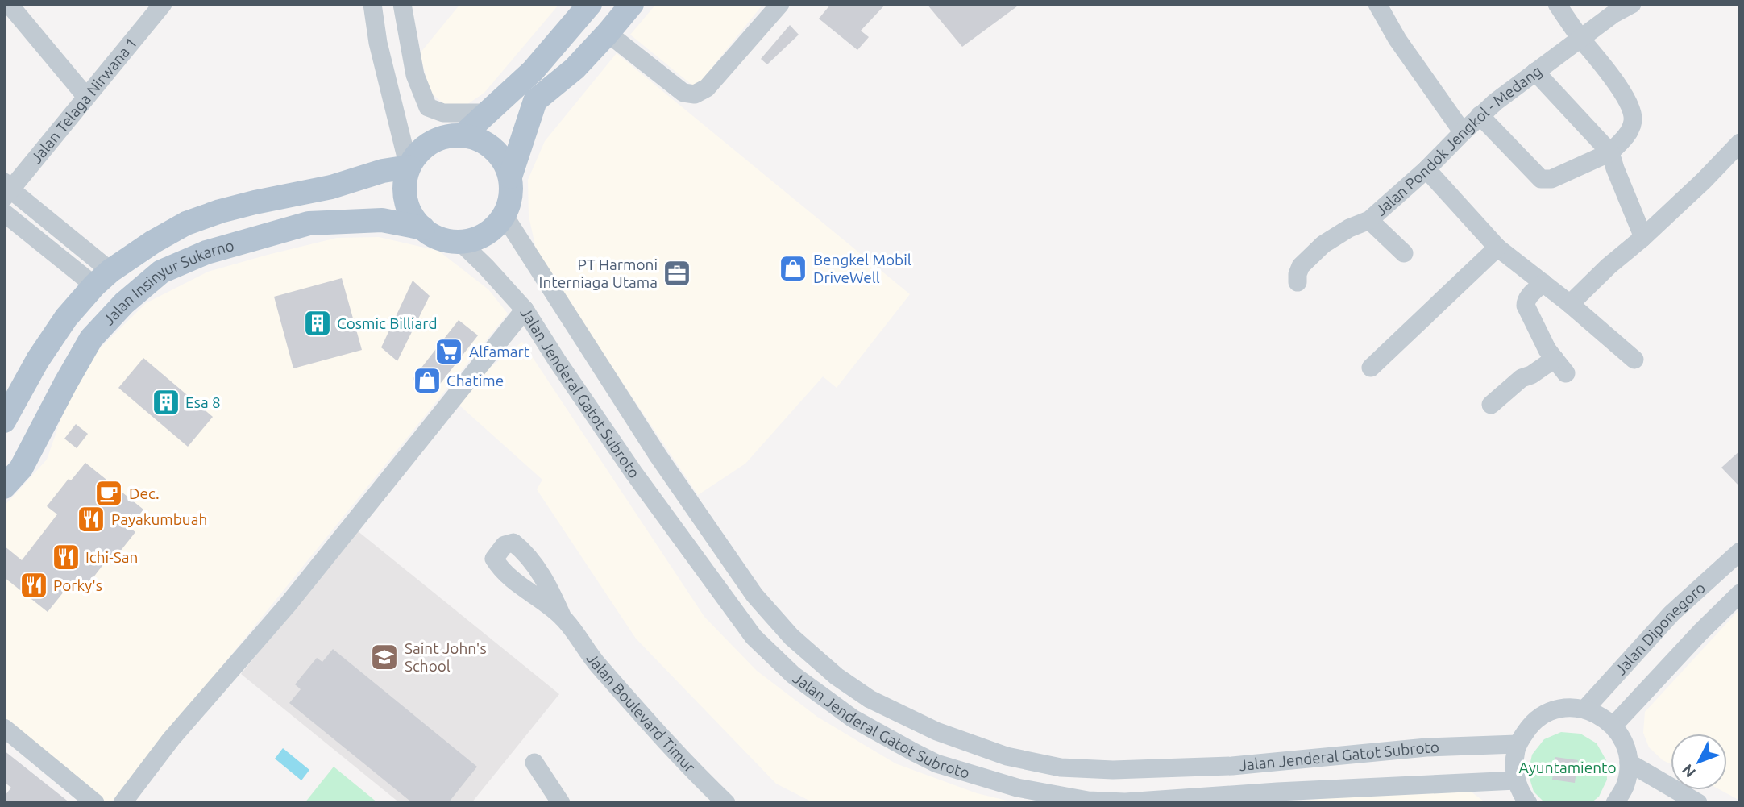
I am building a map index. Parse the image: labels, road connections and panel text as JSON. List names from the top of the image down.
{
  "streets": {
    "main road": ["Jalan Insinyur Sukarno"],
    "street": [
      "Jalan Telaga Nirwana 1",
      "Jalan Pondok Jengkol - Medang",
      "Jalan Jenderal Gatot Subroto",
      "Jalan Diponegoro",
      "Jalan Boulevard Timur"
    ]
  },
  "crossings": [
    ["Jalan Insinyur Sukarno", "Jalan Jenderal Gatot Subroto"]
  ],
  "parks": ["Ayuntamiento"],
  "places": {
    "shop": ["Bengkel Mobil DriveWell", "Chatime"],
    "office": ["PT Harmoni Interniaga Utama"],
    "building": ["Cosmic Billiard", "Esa 8"],
    "supermarket": ["Alfamart"],
    "cafe": ["Dec."],
    "restaurant": ["Payakumbuah", "Ichi-San", "Porky's"],
    "school or university": ["Saint John's School"]
  },
  "north": "bottom left"
}
